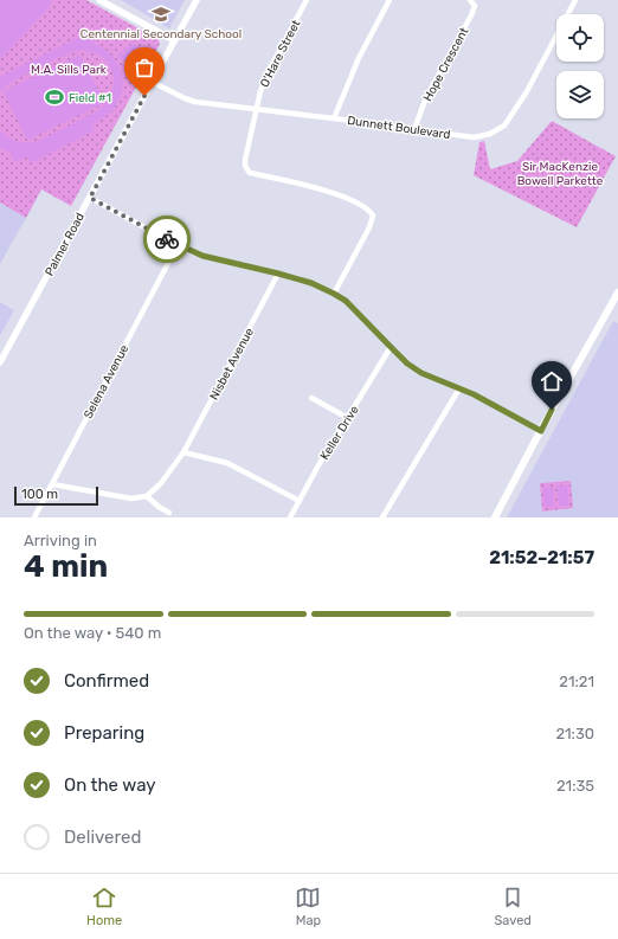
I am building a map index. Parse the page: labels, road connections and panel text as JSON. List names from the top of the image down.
{
  "streets": {
    "street": [
      "O'Hare Street",
      "Hope Crescent",
      "Dunnett Boulevard",
      "Palmer Road",
      "Nisbet Avenue",
      "Selena Avenue",
      "Keller Drive"
    ]
  },
  "crossings": [
    ["O'Hare Street", "Dunnett Boulevard"],
    ["Hope Crescent", "Dunnett Boulevard"],
    ["Dunnett Boulevard", "Palmer Road"]
  ],
  "parks": ["M.A. Sills Park", "Sir MacKenzie Bowell Parkette"],
  "places": {
    "school or university": ["Centennial Secondary School"],
    "sports": ["Field #1"]
  },
  "scale_bar": "100 m",
  "page": {
    "scale": "100 m",
    "heading": ["4 min", "Arriving in", "21:52–21:57"],
    "bar": "On the way · 540 m",
    "list": [
      ["Confirmed", "21:21"],
      ["Preparing", "21:30"],
      ["On the way", "21:35"],
      "Delivered"
    ],
    "tabs": ["Home", "Map", "Saved"]
  }
}
